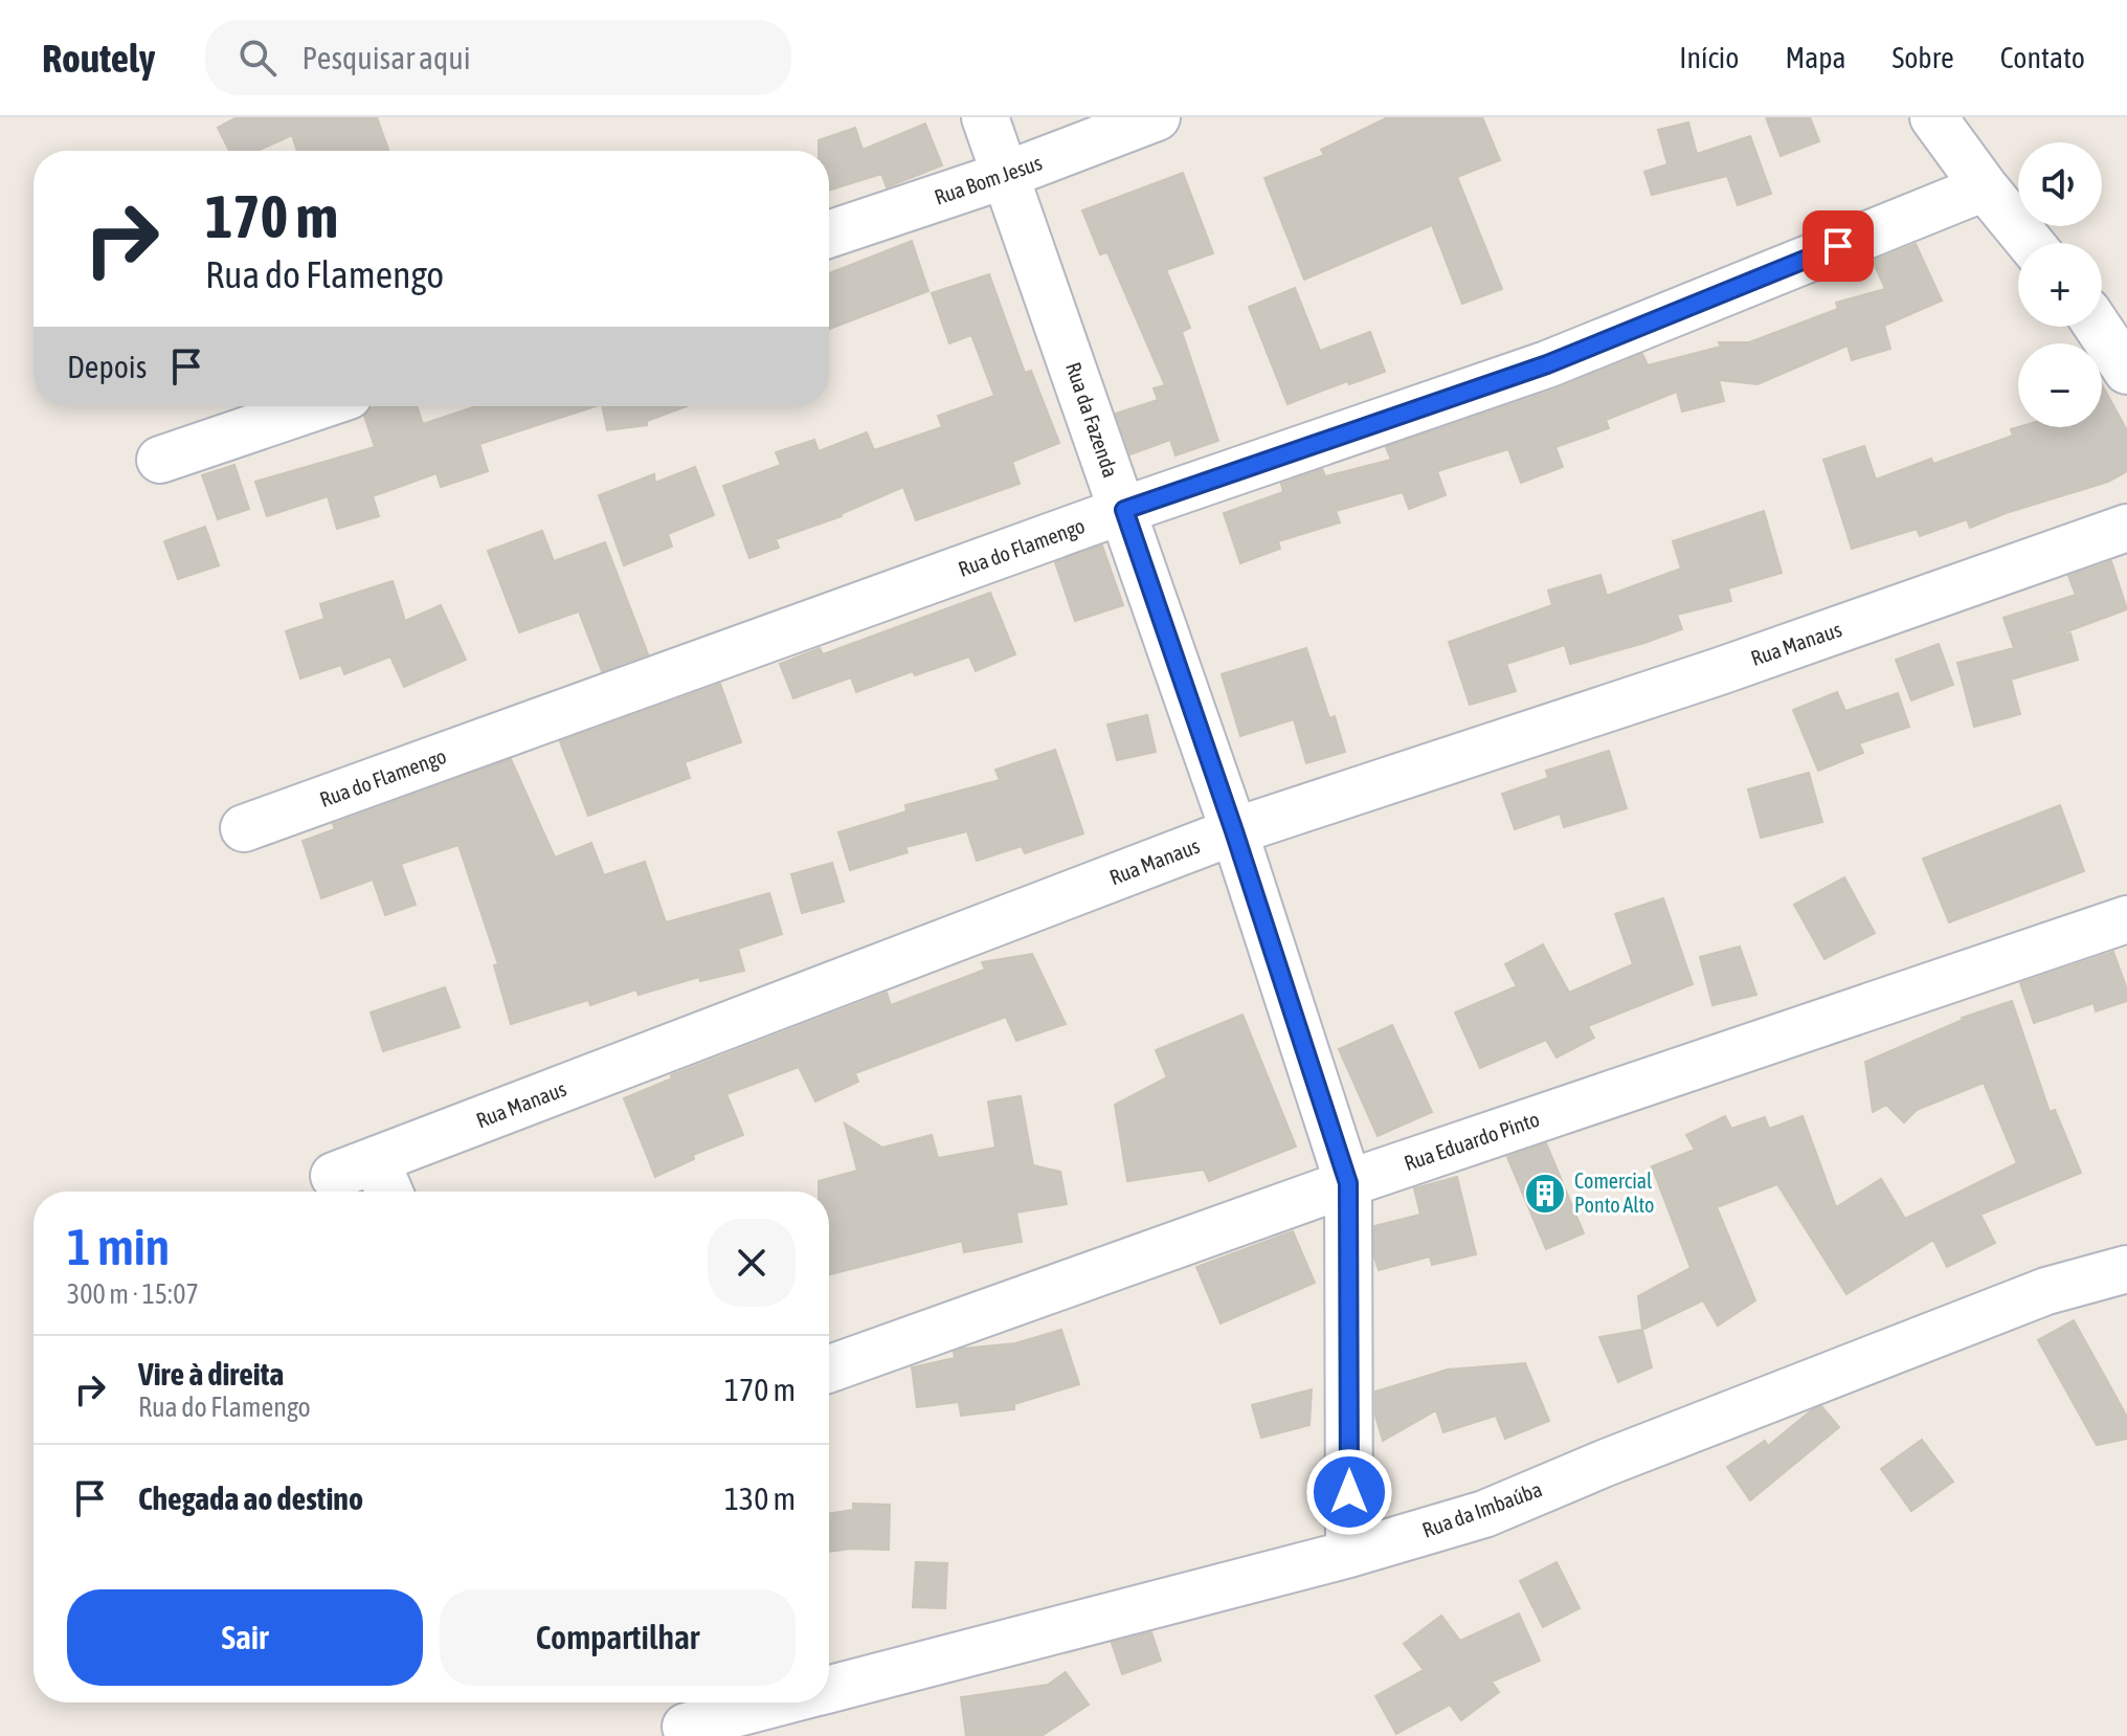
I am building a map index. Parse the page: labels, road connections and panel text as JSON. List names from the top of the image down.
{
  "streets": {
    "street": [
      "Rua Bom Jesus",
      "Rua da Fazenda",
      "Rua do Flamengo",
      "Rua Manaus",
      "Rua Eduardo Pinto",
      "Rua da Imbaúba"
    ]
  },
  "crossings": [
    ["Rua Bom Jesus", "Rua da Fazenda"],
    ["Rua da Fazenda", "Rua do Flamengo"],
    ["Rua da Fazenda", "Rua Manaus"],
    ["Rua da Fazenda", "Rua Eduardo Pinto"],
    ["Rua da Fazenda", "Rua da Imbaúba"]
  ],
  "places": {
    "building": ["Comercial Ponto Alto"]
  },
  "page": {
    "header": "Routely",
    "search": "Pesquisar aqui",
    "nav": [
      "Início",
      "Mapa",
      "Sobre",
      "Contato"
    ],
    "map_buttons": ["+", "−"],
    "turn": ["170 m", "Rua do Flamengo"],
    "then": "Depois",
    "heading": ["1 min", "300 m · 15:07"],
    "list": [
      {
        "name": "Vire à direita",
        "note": "Rua do Flamengo",
        "value": "170 m"
      },
      {
        "name": "Chegada ao destino",
        "value": "130 m"
      }
    ],
    "buttons": ["Sair", "Compartilhar"]
  }
}
